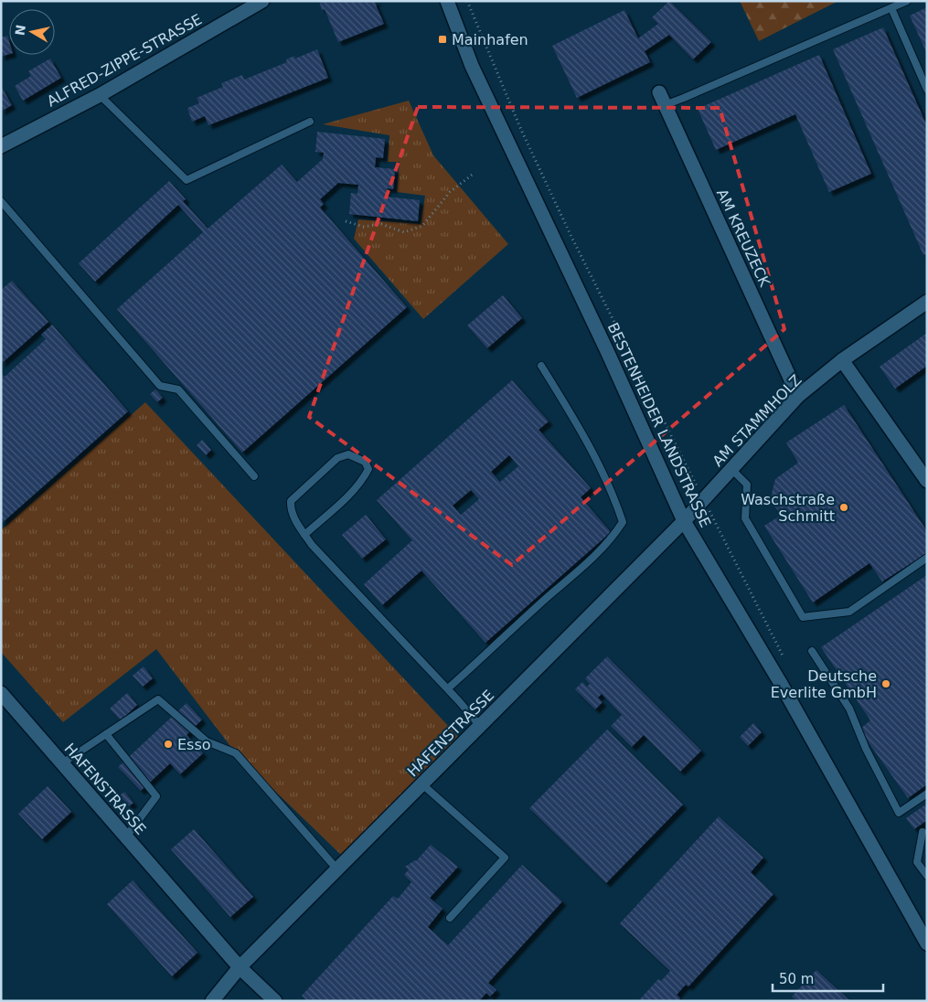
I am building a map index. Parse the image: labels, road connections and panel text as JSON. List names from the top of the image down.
{
  "streets": {
    "street": [
      "ALFRED-ZIPPE-STRASSE",
      "AM KREUZECK",
      "AM STAMMHOLZ",
      "BESTENHEIDER LANDSTRASSE",
      "HAFENSTRASSE"
    ]
  },
  "crossings": [
    ["AM KREUZECK", "AM STAMMHOLZ"],
    ["AM STAMMHOLZ", "BESTENHEIDER LANDSTRASSE"],
    ["AM STAMMHOLZ", "HAFENSTRASSE"],
    ["BESTENHEIDER LANDSTRASSE", "HAFENSTRASSE"]
  ],
  "places": {
    "transit": ["Mainhafen"],
    "other": ["Waschstraße Schmitt", "Deutsche Everlite GmbH", "Esso"]
  },
  "scale_bar": "50 m",
  "north": "left"
}
